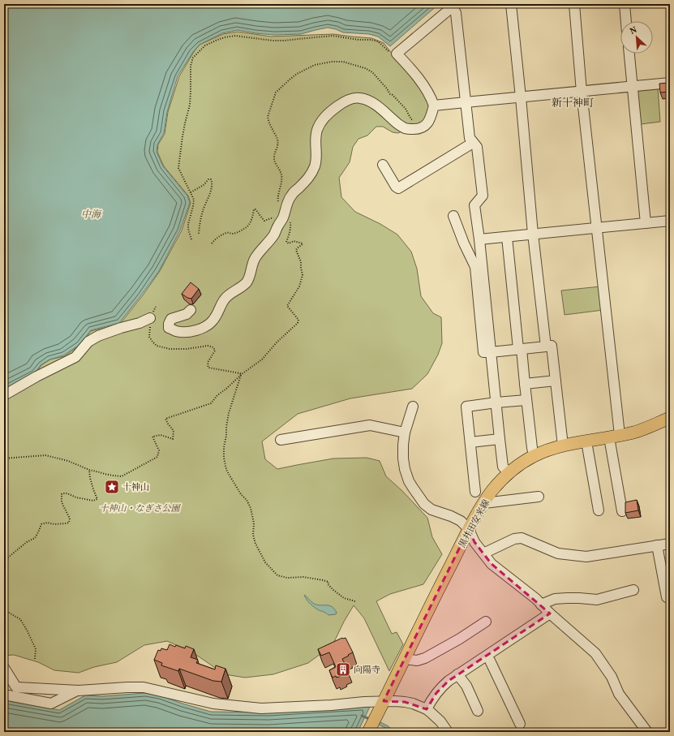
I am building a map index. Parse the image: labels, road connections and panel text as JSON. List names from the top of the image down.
{
  "streets": {
    "main road": ["黒井田安来線"]
  },
  "districts": ["新十神町"],
  "water": ["中海"],
  "parks": ["十神山・なぎさ公園"],
  "places": {
    "place": ["十神山"],
    "building": ["向陽寺"]
  },
  "north": "top left"
}
